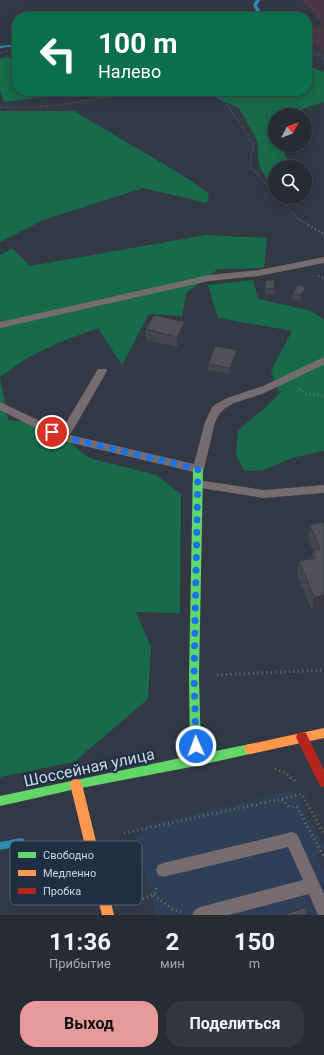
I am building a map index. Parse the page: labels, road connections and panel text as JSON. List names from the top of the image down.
{
  "streets": {
    "street": ["Шоссейная улица"]
  },
  "legend": ["Свободно", "Медленно", "Пробка"],
  "north": "top right",
  "page": {
    "turn": ["100 m", "Налево"],
    "eta": [
      "11:36",
      "Прибытие",
      "2",
      "мин",
      "150",
      "m"
    ],
    "buttons": ["Выход", "Поделиться"]
  }
}
